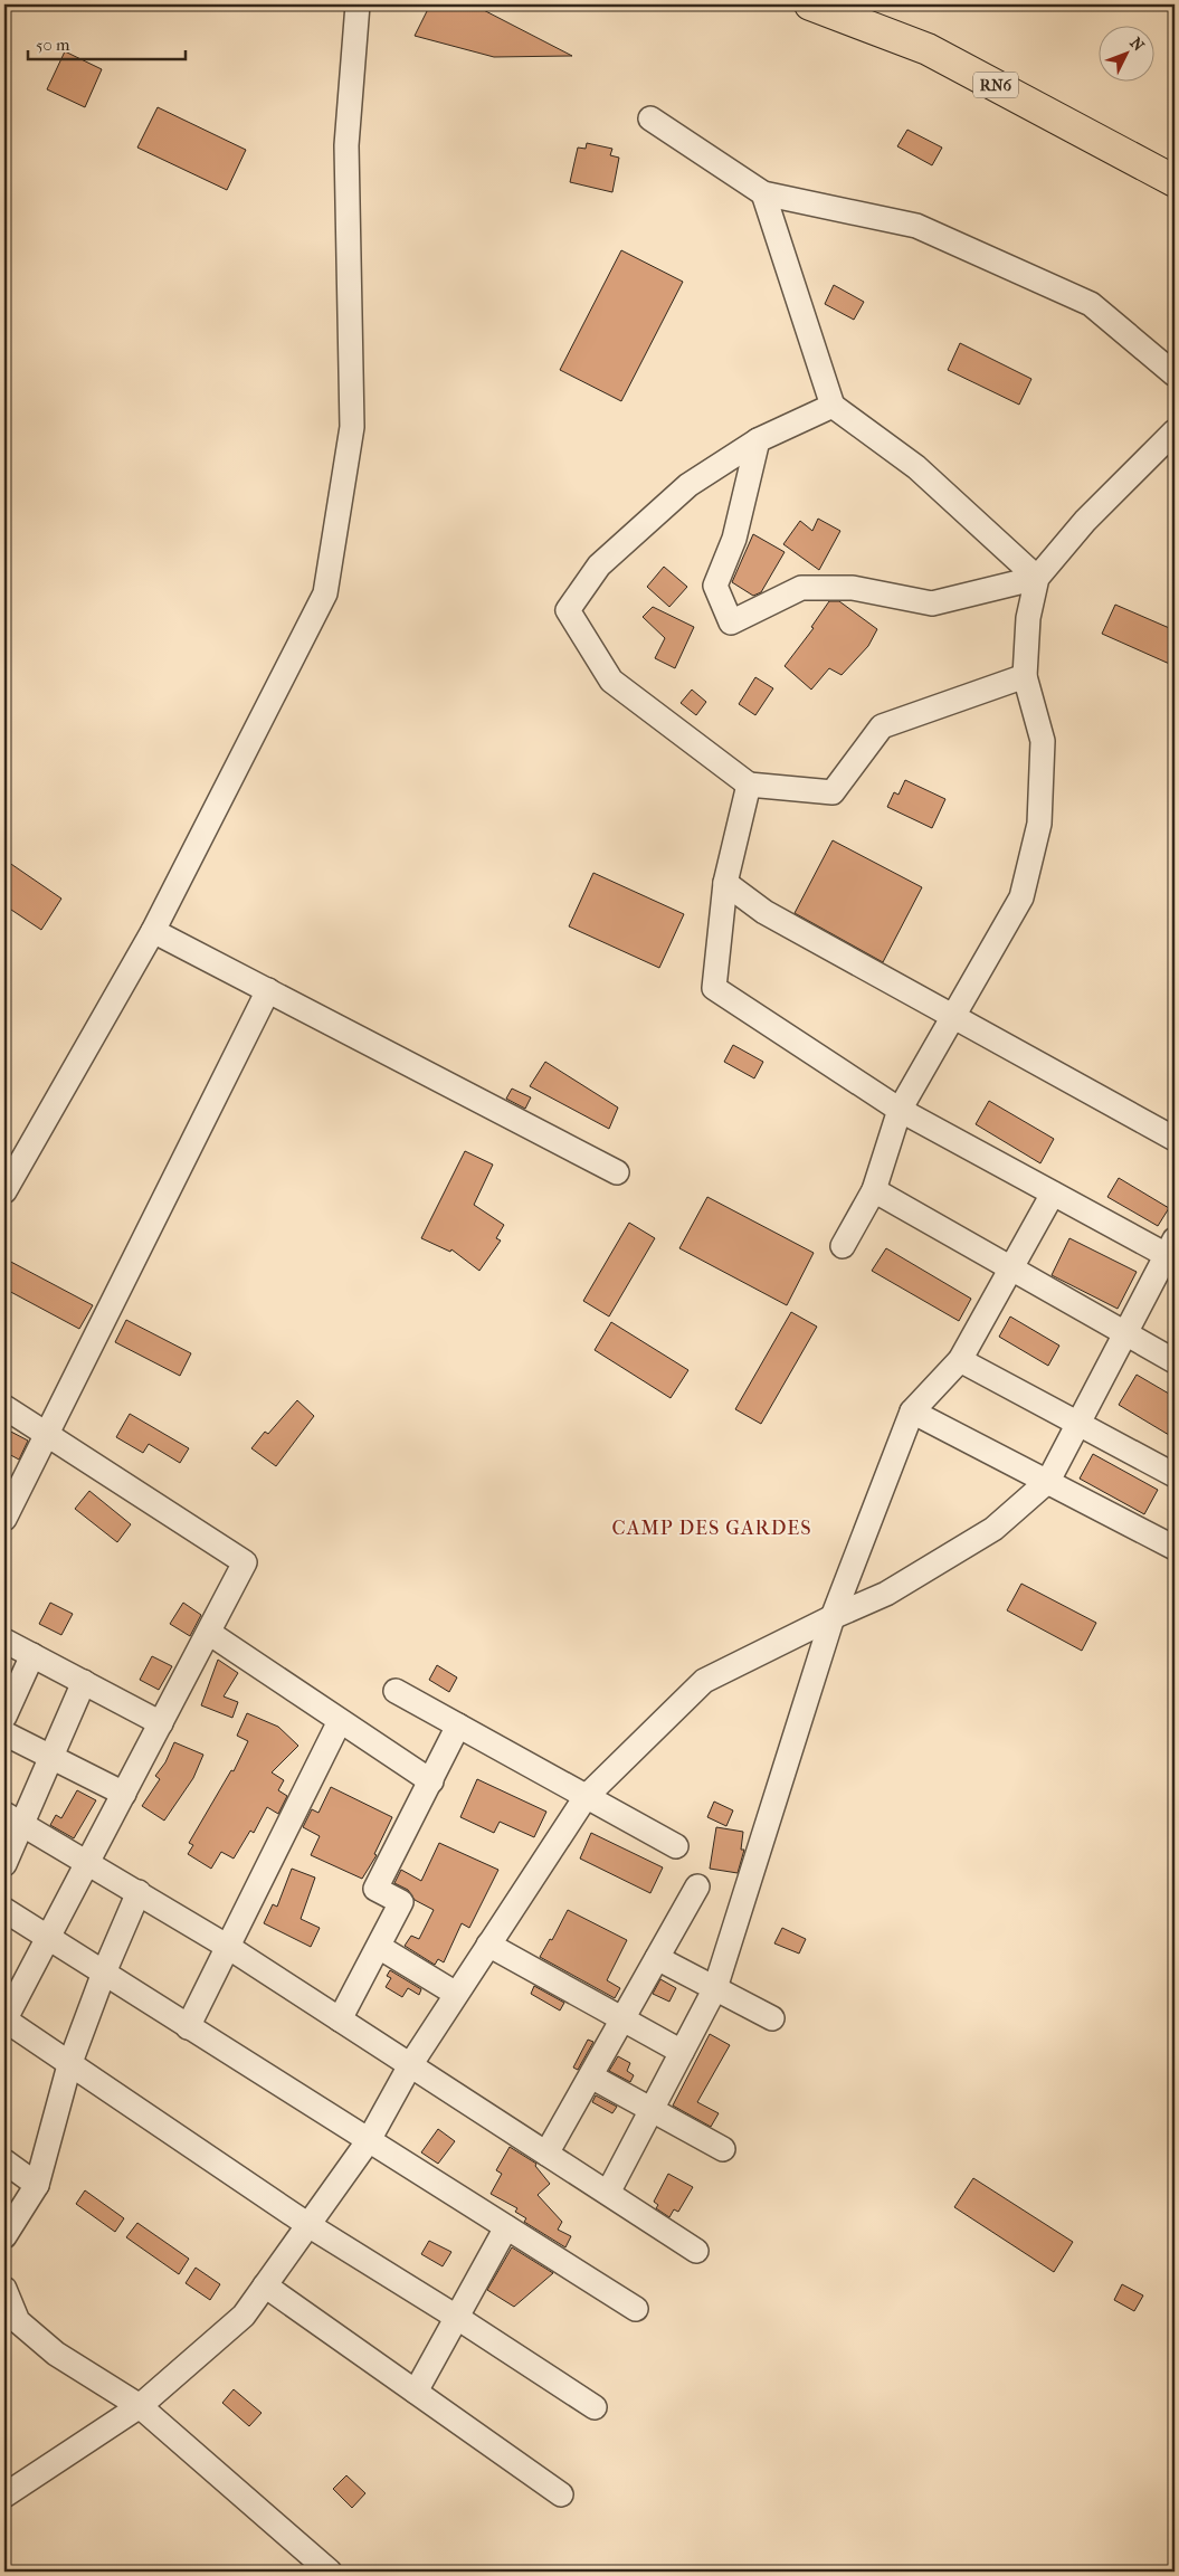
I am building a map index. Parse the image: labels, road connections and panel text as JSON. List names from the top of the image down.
{
  "streets": {
    "highway": ["RN6"]
  },
  "districts": ["CAMP DES GARDES"],
  "scale_bar": "50 m",
  "north": "top right"
}
